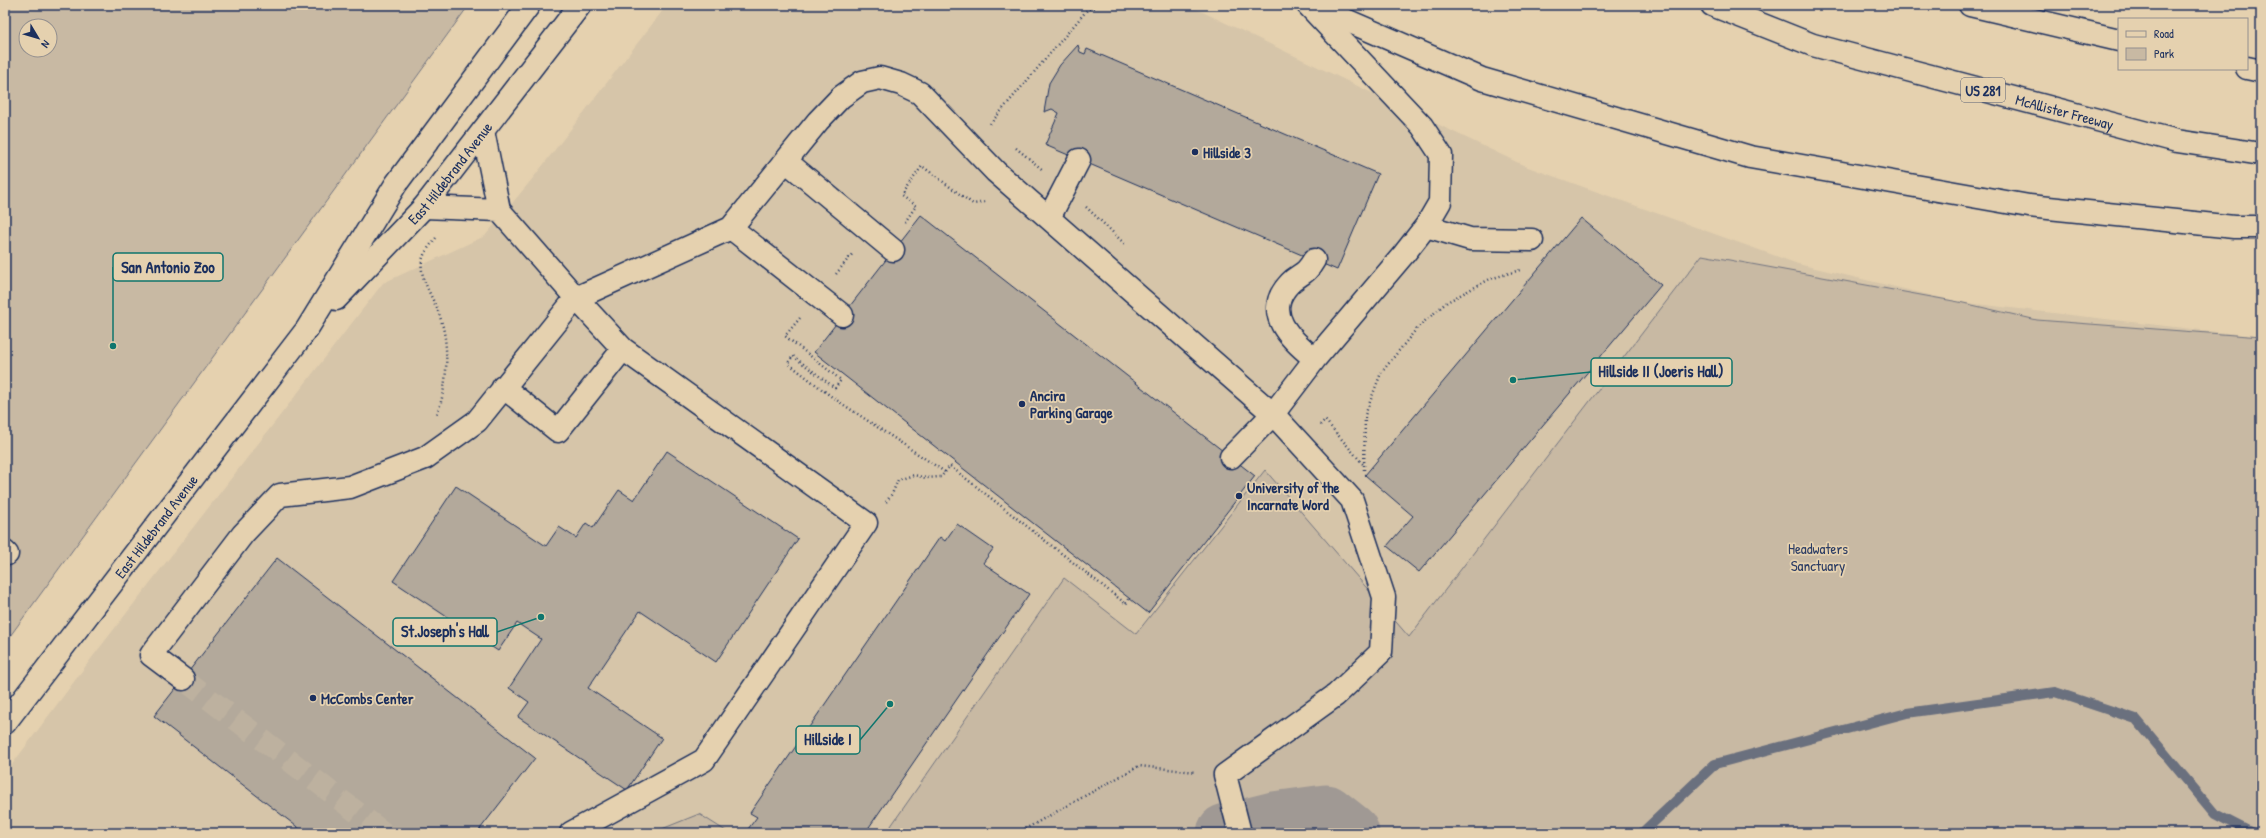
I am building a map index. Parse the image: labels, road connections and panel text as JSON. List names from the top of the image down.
{
  "streets": {
    "main road": ["US 281", "McAllister Freeway", "East Hildebrand Avenue"]
  },
  "parks": ["Headwaters Sanctuary"],
  "places": [
    "Hillside 3",
    "San Antonio Zoo",
    "Hillside II (Joeris Hall)",
    "Ancira Parking Garage",
    "University of the Incarnate Word",
    "St.Joseph's Hall",
    "McCombs Center",
    "Hillside I"
  ],
  "legend": ["Road", "Park"],
  "north": "bottom right"
}
